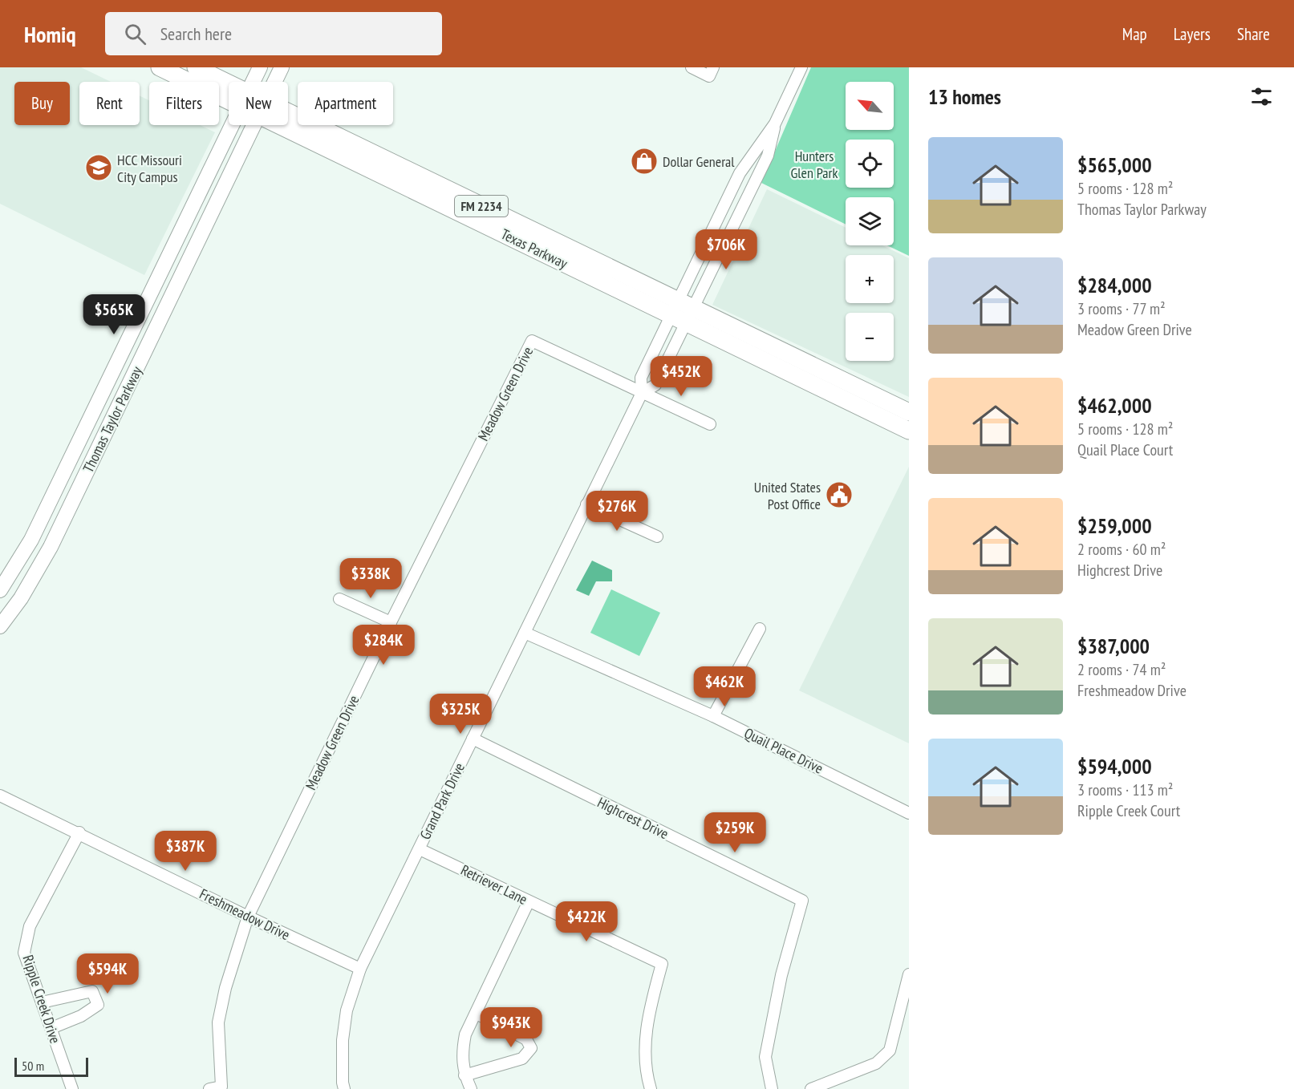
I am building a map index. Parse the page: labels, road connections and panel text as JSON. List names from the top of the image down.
{
  "streets": {
    "main road": ["FM 2234", "Texas Parkway"],
    "street": [
      "Meadow Green Drive",
      "Thomas Taylor Parkway",
      "Quail Place Drive",
      "Grand Park Drive",
      "Highcrest Drive",
      "Retriever Lane",
      "Freshmeadow Drive",
      "Ripple Creek Drive"
    ]
  },
  "crossings": [
    ["Texas Parkway", "Grand Park Drive"],
    ["Meadow Green Drive", "Grand Park Drive"],
    ["Meadow Green Drive", "Freshmeadow Drive"],
    ["Quail Place Drive", "Grand Park Drive"],
    ["Grand Park Drive", "Highcrest Drive"],
    ["Grand Park Drive", "Retriever Lane"],
    ["Grand Park Drive", "Freshmeadow Drive"],
    ["Freshmeadow Drive", "Ripple Creek Drive"]
  ],
  "parks": ["Hunters Glen Park"],
  "places": {
    "shop": ["Dollar General"],
    "school or university": ["HCC Missouri City Campus"],
    "public building": ["United States Post Office"]
  },
  "scale_bar": "50 m",
  "north": "top left",
  "page": {
    "header": "Homiq",
    "search": "Search here",
    "nav": ["Map", "Layers", "Share"],
    "heading": "13 homes",
    "map_buttons": ["+", "−"],
    "chip": [
      "Buy",
      "Rent",
      "Filters",
      "New",
      "Apartment"
    ],
    "list": [
      {
        "name": "$565,000",
        "note": "5 rooms · 128 m² · Thomas Taylor Parkway"
      },
      {
        "name": "$284,000",
        "note": "3 rooms · 77 m² · Meadow Green Drive"
      },
      {
        "name": "$462,000",
        "note": "5 rooms · 128 m² · Quail Place Court"
      },
      {
        "name": "$259,000",
        "note": "2 rooms · 60 m² · Highcrest Drive"
      },
      {
        "name": "$387,000",
        "note": "2 rooms · 74 m² · Freshmeadow Drive"
      },
      {
        "name": "$594,000",
        "note": "3 rooms · 113 m² · Ripple Creek Court"
      }
    ],
    "price": [
      "$706K",
      "$565K",
      "$452K",
      "$276K",
      "$338K",
      "$284K",
      "$462K",
      "$325K",
      "$259K",
      "$387K",
      "$422K",
      "$594K",
      "$943K"
    ],
    "scale": "50 m"
  }
}
